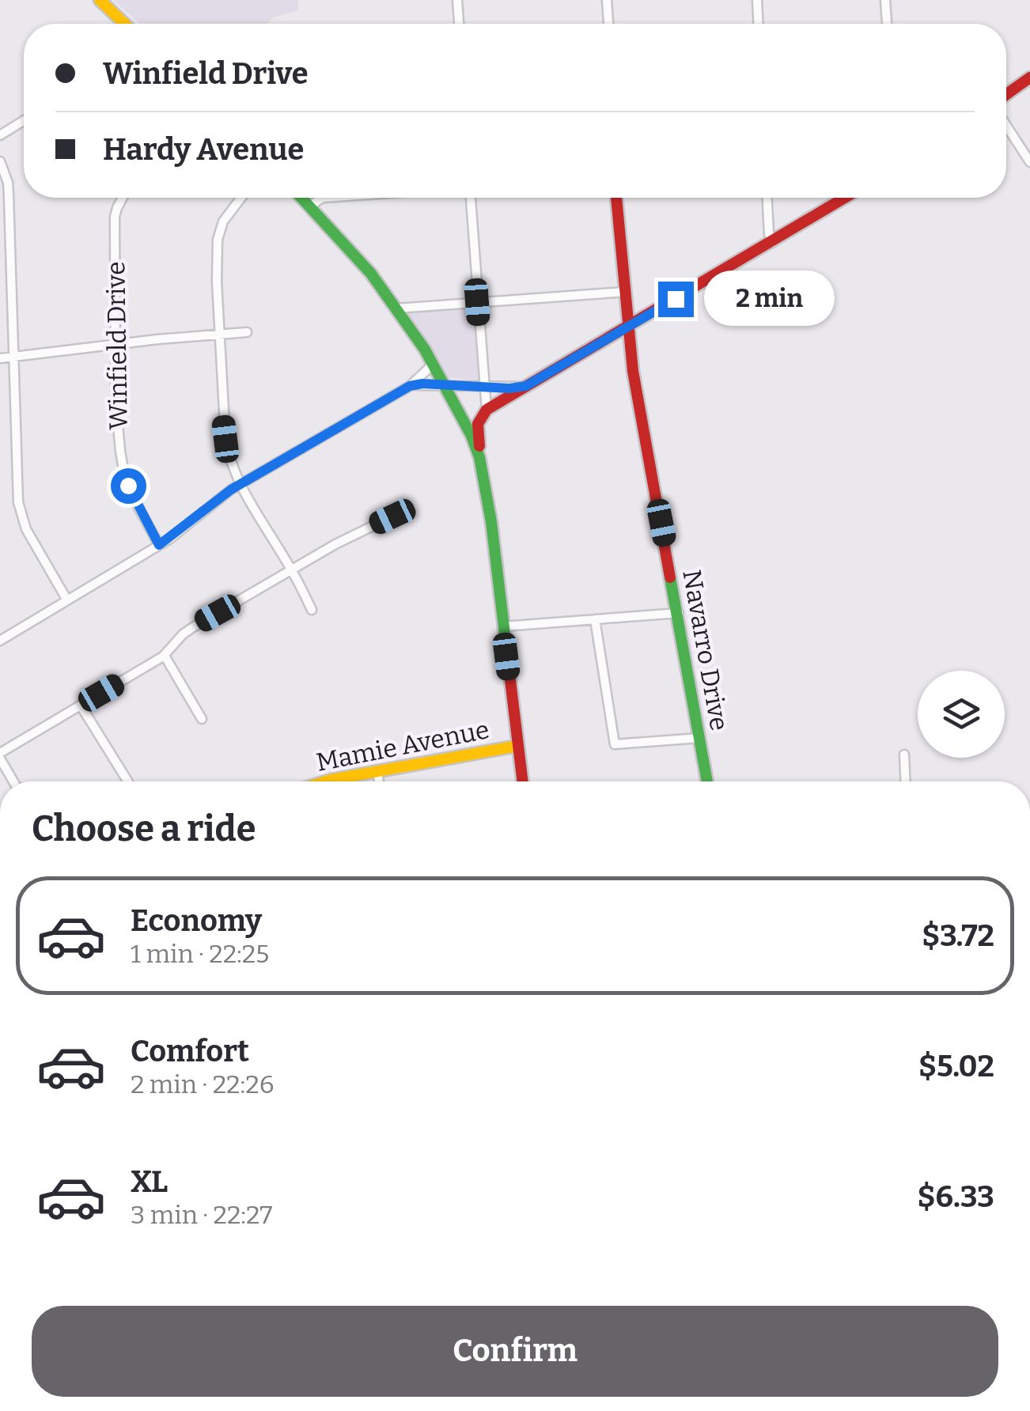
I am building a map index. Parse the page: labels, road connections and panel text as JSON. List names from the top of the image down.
{
  "streets": {
    "street": ["Winfield Drive", "Navarro Drive", "Mamie Avenue"]
  },
  "page": {
    "banner": ["Winfield Drive", "Hardy Avenue"],
    "bubble": "2 min",
    "heading": "Choose a ride",
    "list": [
      {
        "name": "Economy",
        "note": "1 min · 22:25",
        "value": "$3.72"
      },
      {
        "name": "Comfort",
        "note": "2 min · 22:26",
        "value": "$5.02"
      },
      {
        "name": "XL",
        "note": "3 min · 22:27",
        "value": "$6.33"
      }
    ],
    "buttons": "Confirm"
  }
}
